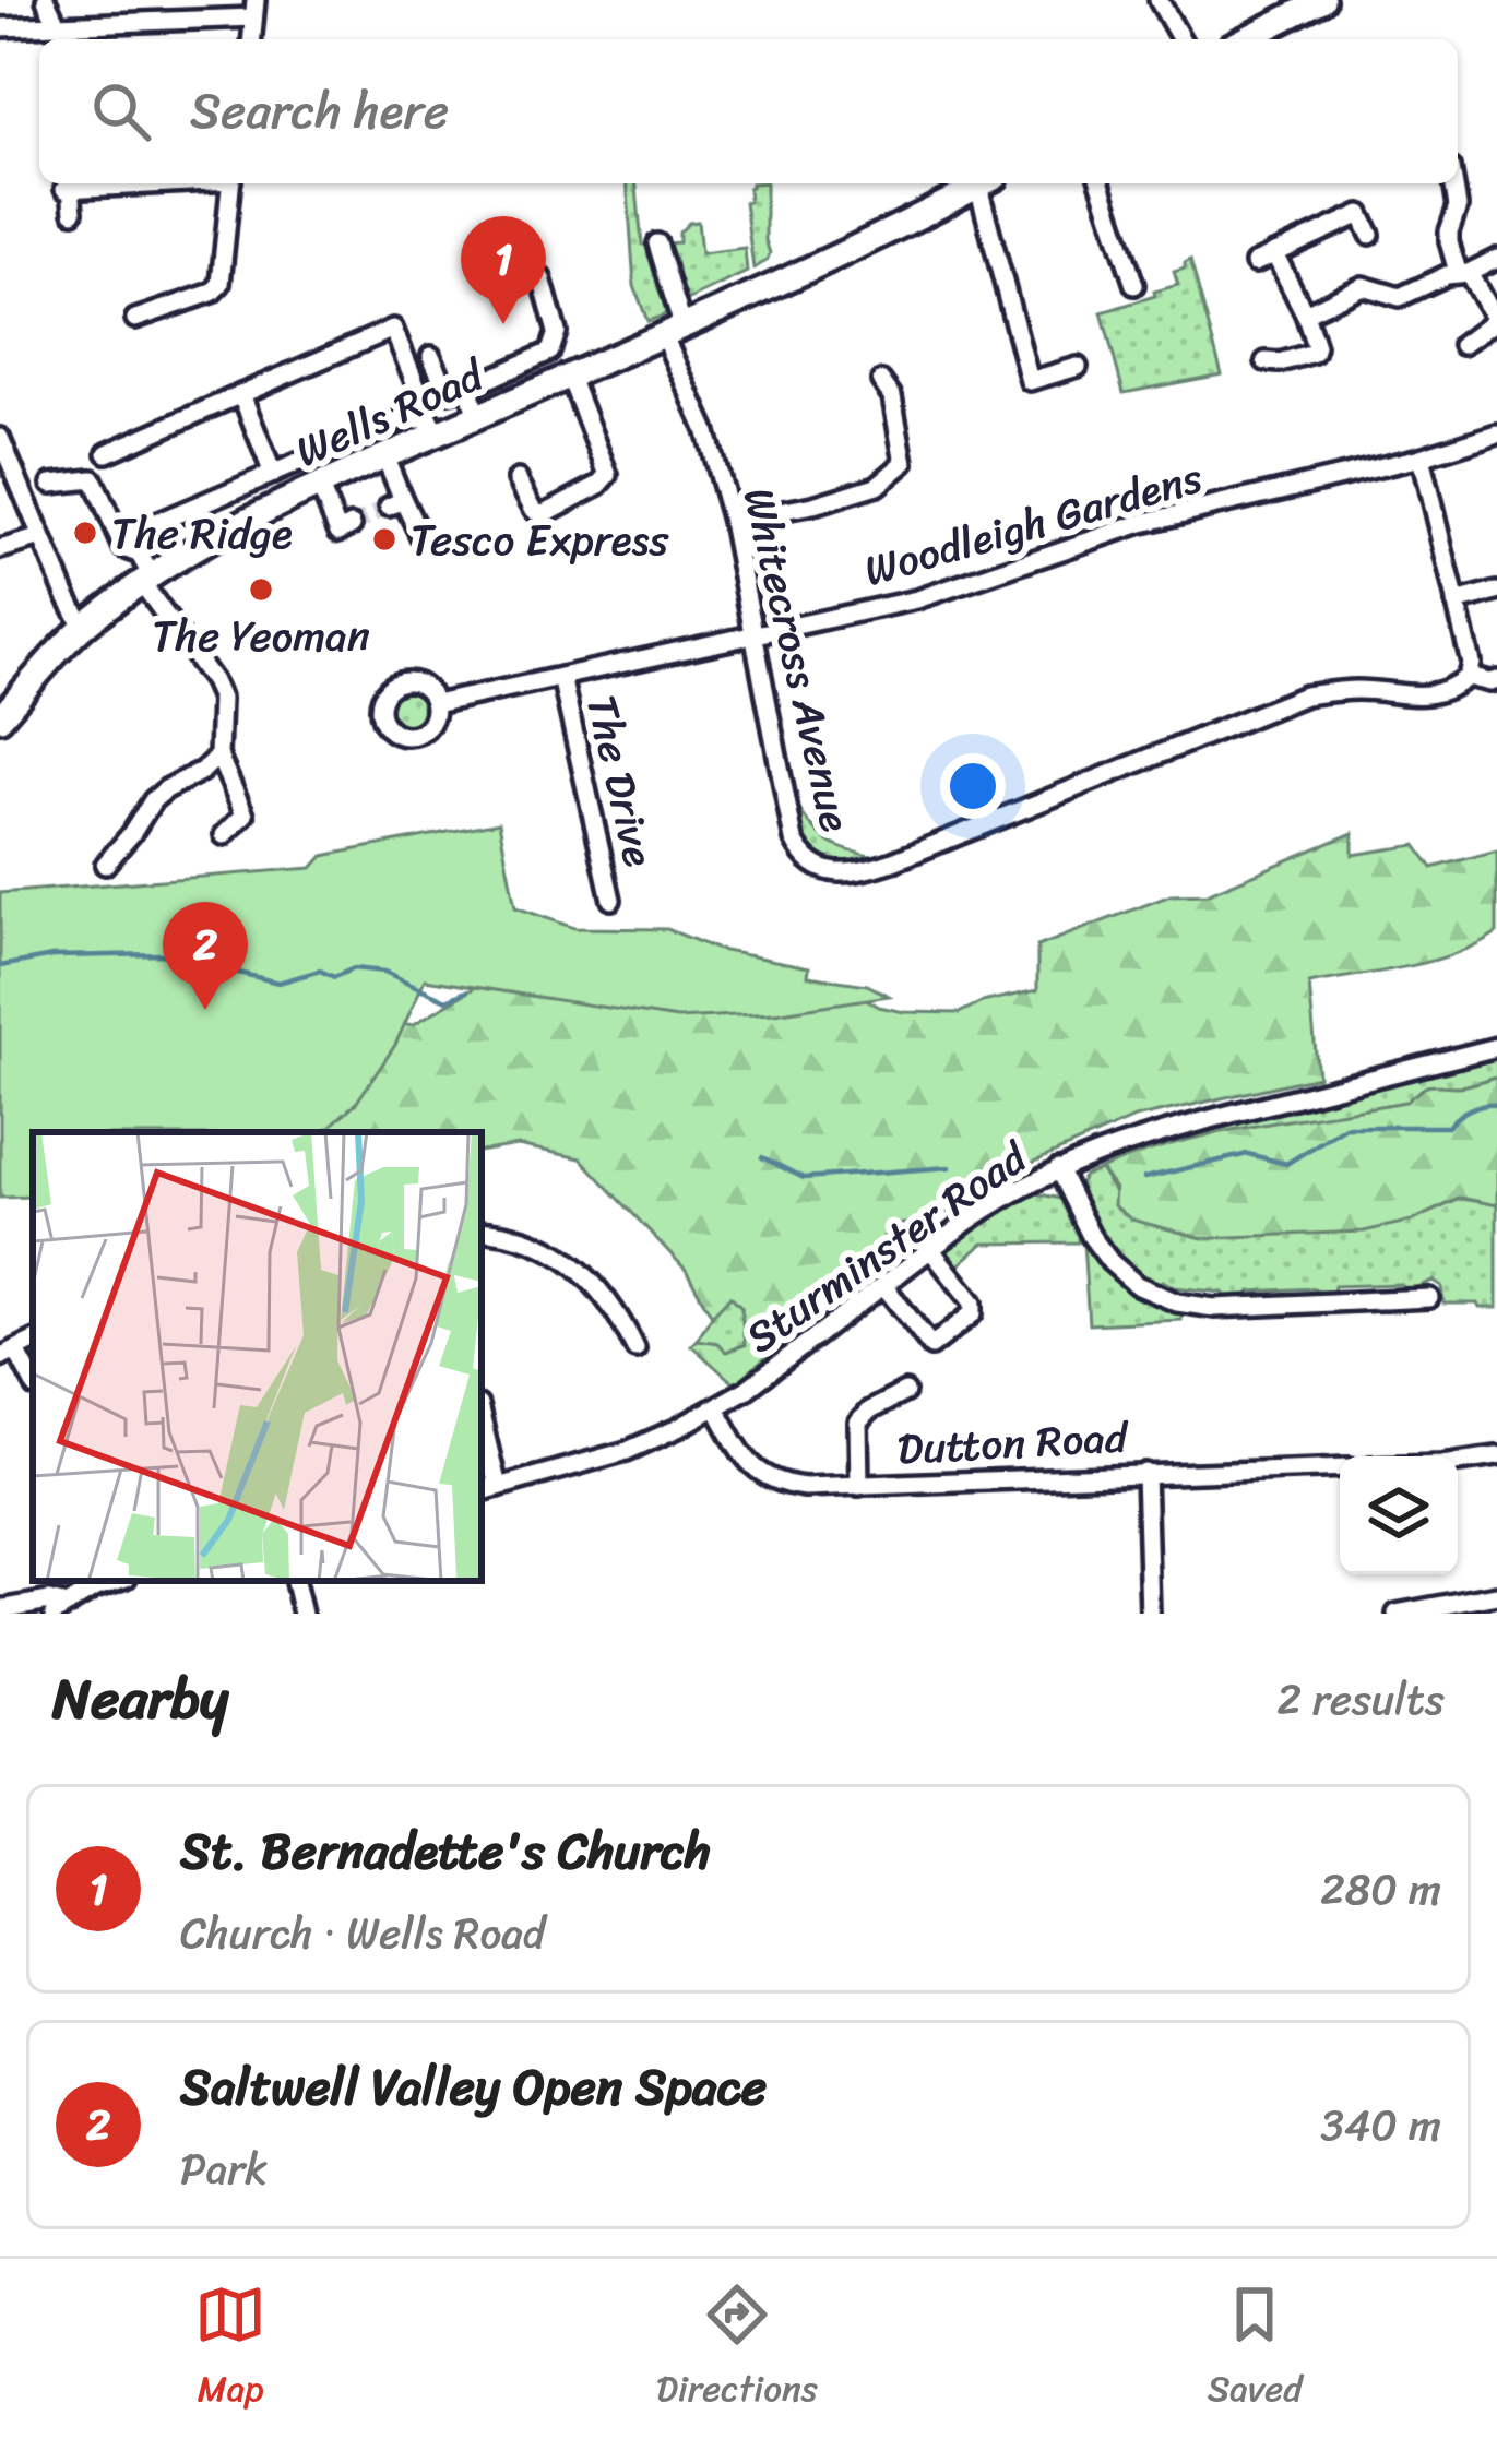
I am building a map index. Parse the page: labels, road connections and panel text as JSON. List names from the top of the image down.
{
  "streets": {
    "highway": ["Wells Road"],
    "street": [
      "Woodleigh Gardens",
      "Whitecross Avenue",
      "The Drive",
      "Sturminster Road",
      "Dutton Road"
    ]
  },
  "crossings": [
    ["Wells Road", "Whitecross Avenue"],
    ["Woodleigh Gardens", "Whitecross Avenue"],
    ["Woodleigh Gardens", "The Drive"],
    ["Sturminster Road", "Dutton Road"]
  ],
  "places": ["The Ridge", "Tesco Express", "The Yeoman"],
  "page": {
    "search": "Search here",
    "pins": ["1", "2"],
    "heading": ["Nearby", "2 results"],
    "list": [
      {
        "mark": "1",
        "name": "St. Bernadette's Church",
        "note": "Church · Wells Road",
        "value": "280 m"
      },
      {
        "mark": "2",
        "name": "Saltwell Valley Open Space",
        "note": "Park",
        "value": "340 m"
      }
    ],
    "nav": ["Map", "Directions", "Saved"]
  }
}
